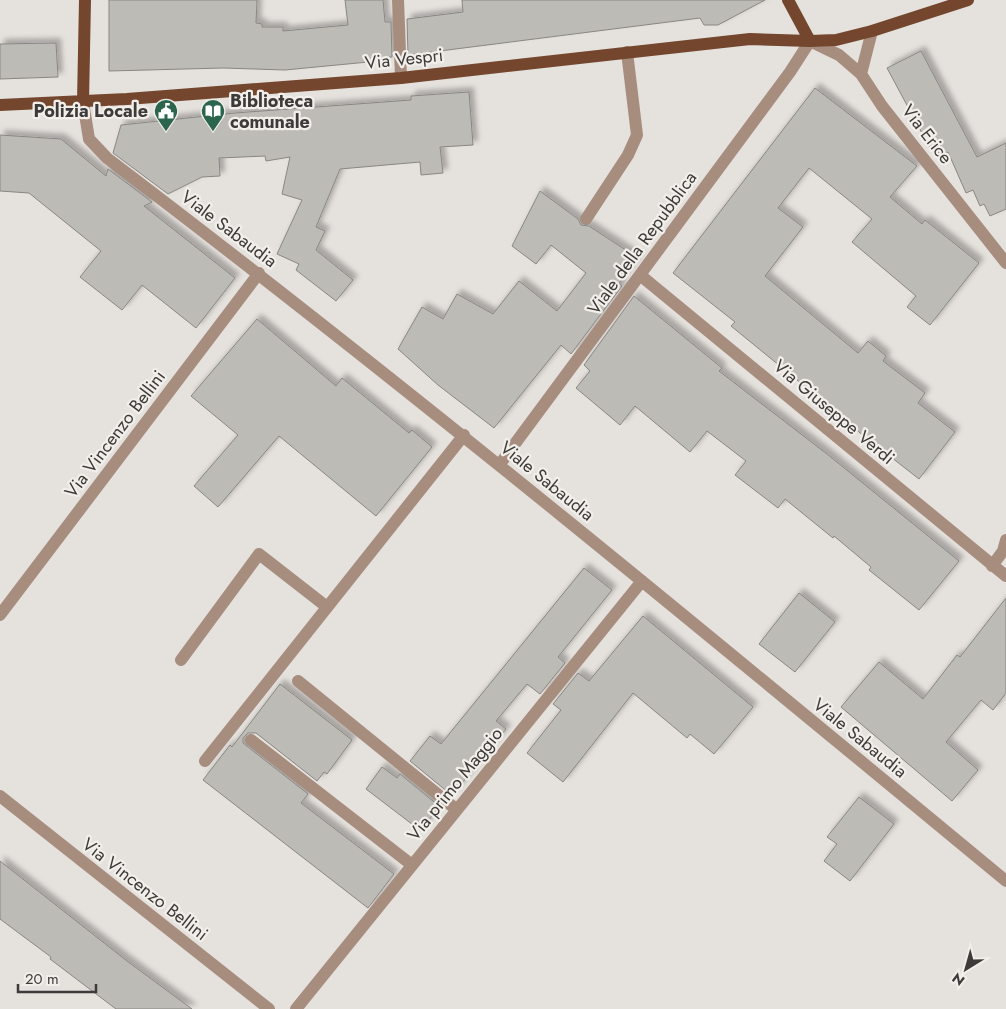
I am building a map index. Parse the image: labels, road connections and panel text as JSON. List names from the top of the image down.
{
  "streets": {
    "main road": ["Via Vespri"],
    "street": [
      "Via Erice",
      "Viale Sabaudia",
      "Viale della Repubblica",
      "Via Giuseppe Verdi",
      "Via Vincenzo Bellini",
      "Via primo Maggio"
    ]
  },
  "crossings": [
    ["Via Vespri", "Via Erice"],
    ["Via Vespri", "Viale Sabaudia"],
    ["Via Vespri", "Viale della Repubblica"],
    ["Via Erice", "Viale della Repubblica"],
    ["Viale Sabaudia", "Viale della Repubblica"],
    ["Viale Sabaudia", "Via Vincenzo Bellini"],
    ["Viale Sabaudia", "Via primo Maggio"],
    ["Viale della Repubblica", "Via Giuseppe Verdi"]
  ],
  "places": {
    "public building": ["Polizia Locale"],
    "library": ["Biblioteca comunale"]
  },
  "scale_bar": "20 m",
  "north": "bottom left"
}
